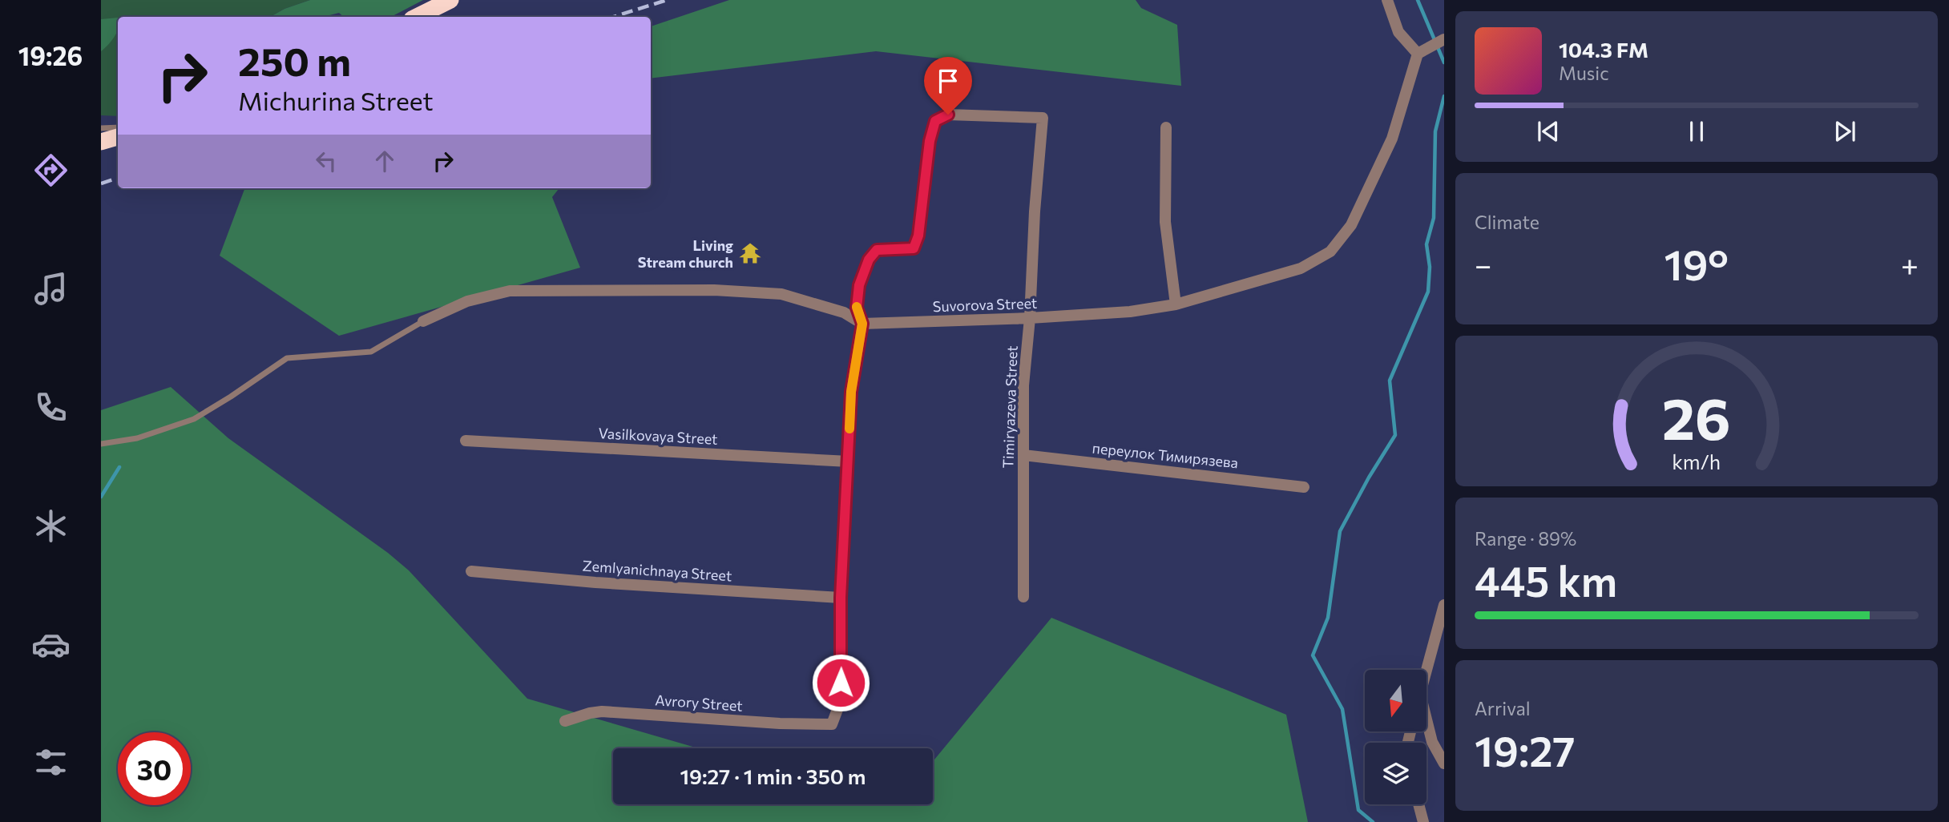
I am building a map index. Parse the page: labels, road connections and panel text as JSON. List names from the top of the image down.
{
  "streets": {
    "street": [
      "Suvorova Street",
      "Timiryazeva Street",
      "Vasilkovaya Street",
      "переулок Тимирязева",
      "Zemlyanichnaya Street",
      "Avrory Street"
    ]
  },
  "crossings": [
    ["Suvorova Street", "Timiryazeva Street"],
    ["Timiryazeva Street", "переулок Тимирязева"],
    ["Zemlyanichnaya Street", "Avrory Street"]
  ],
  "places": {
    "temple": ["Living Stream church"]
  },
  "north": "bottom",
  "page": {
    "tabs": "19:26",
    "turn": ["250 m", "Michurina Street"],
    "song": ["104.3 FM", "Music"],
    "tile": [
      "Climate",
      ["Range · 89%", "445 km"],
      ["Arrival", "19:27"]
    ],
    "heat": ["−", "19°", "+"],
    "limit": "30",
    "trip": "19:27 · 1 min · 350 m",
    "gauge": ["26", "km/h"]
  }
}
